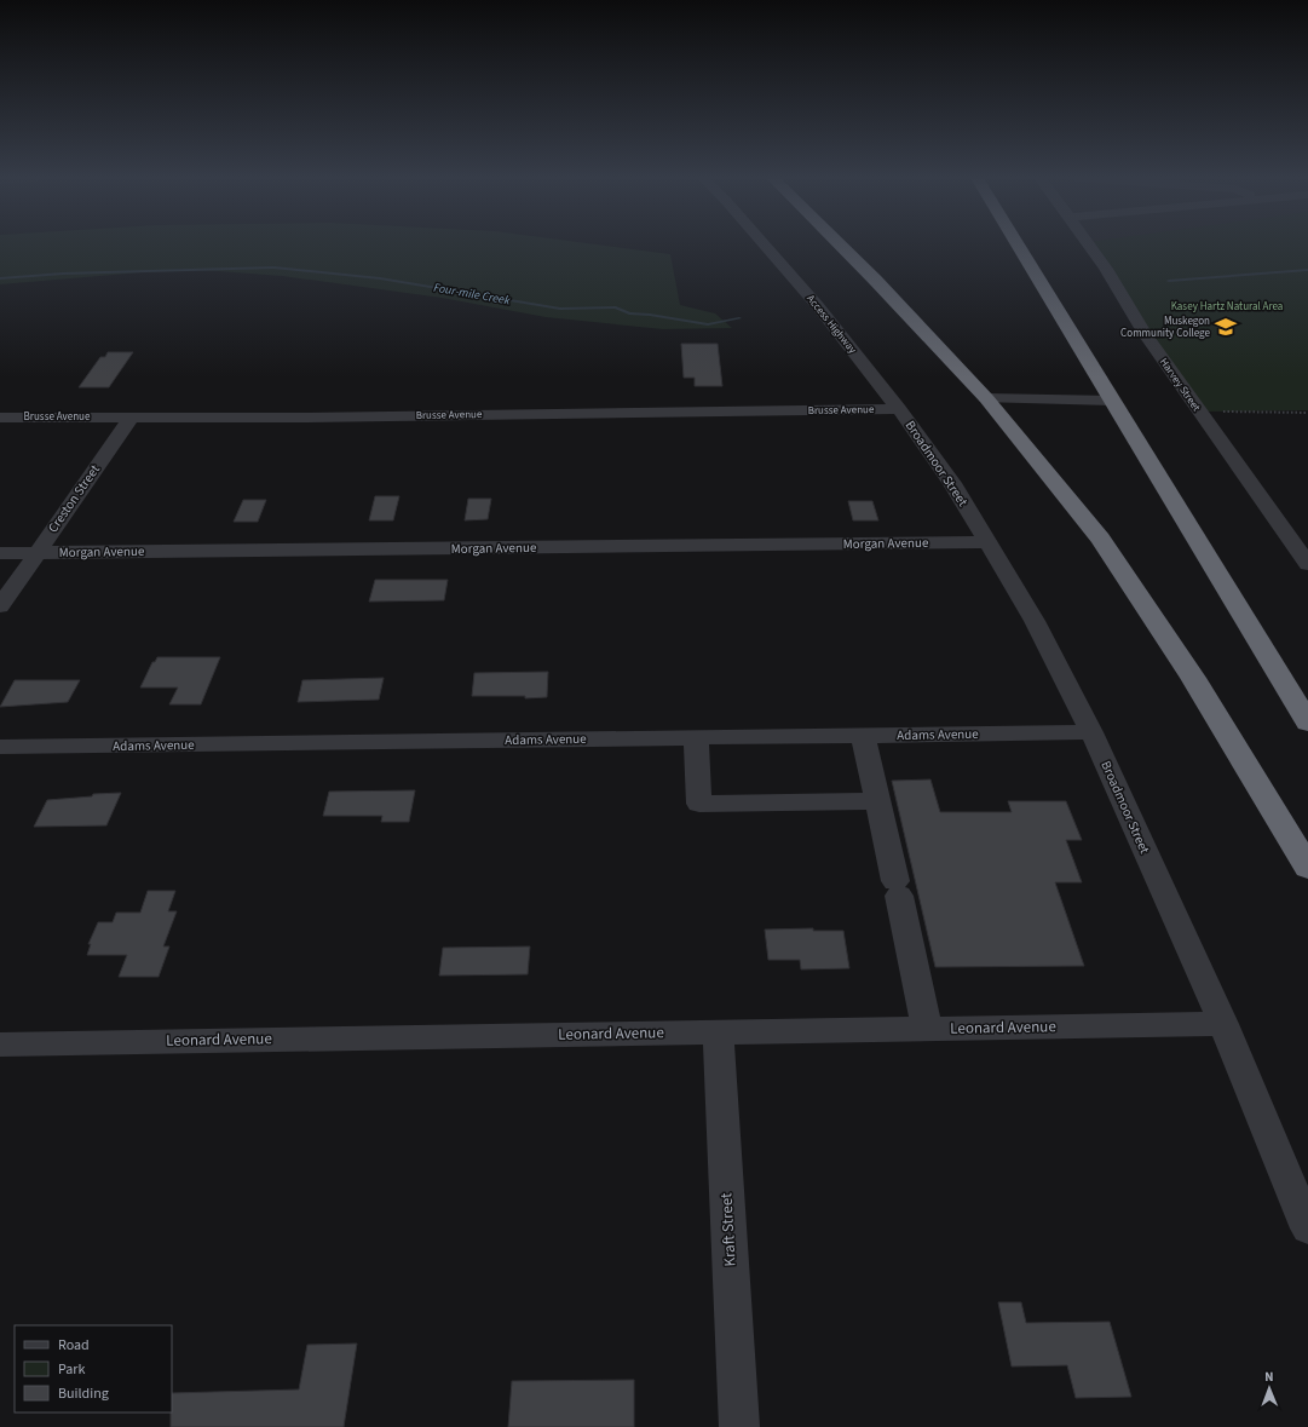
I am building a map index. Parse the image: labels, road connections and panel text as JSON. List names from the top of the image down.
{
  "streets": {
    "street": [
      "Access Highway",
      "Harvey Street",
      "Brusse Avenue",
      "Broadmoor Street",
      "Creston Street",
      "Morgan Avenue",
      "Adams Avenue",
      "Leonard Avenue",
      "Kraft Street"
    ]
  },
  "crossings": [
    ["Access Highway", "Brusse Avenue"],
    ["Access Highway", "Broadmoor Street"],
    ["Brusse Avenue", "Broadmoor Street"],
    ["Brusse Avenue", "Creston Street"],
    ["Broadmoor Street", "Morgan Avenue"],
    ["Broadmoor Street", "Adams Avenue"],
    ["Broadmoor Street", "Leonard Avenue"],
    ["Creston Street", "Morgan Avenue"],
    ["Leonard Avenue", "Kraft Street"]
  ],
  "water": ["Four-mile Creek"],
  "parks": ["Kasey Hartz Natural Area"],
  "places": {
    "school or university": ["Muskegon Community College"]
  },
  "legend": ["Road", "Park", "Building"],
  "north": "top"
}
